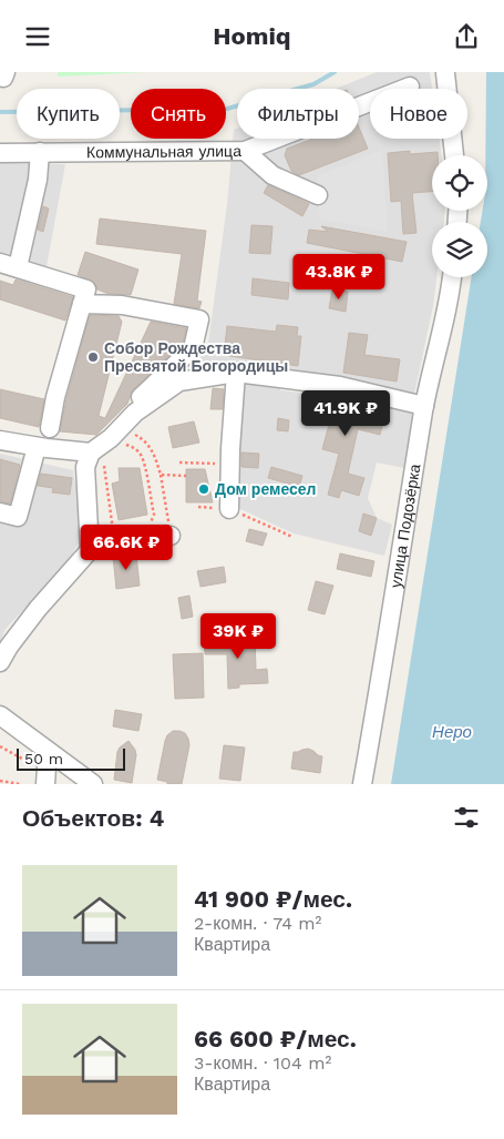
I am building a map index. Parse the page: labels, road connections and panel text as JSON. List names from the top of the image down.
{
  "streets": {
    "street": ["Коммунальная улица", "улица Подозёрка"]
  },
  "water": ["Неро"],
  "places": ["Собор Рождества Пресвятой Богородицы", "Дом ремесел"],
  "scale_bar": "50 m",
  "page": {
    "header": "Homiq",
    "chip": [
      "Купить",
      "Снять",
      "Фильтры",
      "Новое"
    ],
    "price": [
      "43.8K ₽",
      "41.9K ₽",
      "66.6K ₽",
      "39K ₽"
    ],
    "scale": "50 m",
    "heading": "Объектов: 4",
    "list": [
      {
        "name": "41 900 ₽/мес.",
        "note": "2-комн. · 74 m² · Квартира"
      },
      {
        "name": "66 600 ₽/мес.",
        "note": "3-комн. · 104 m² · Квартира"
      }
    ]
  }
}
